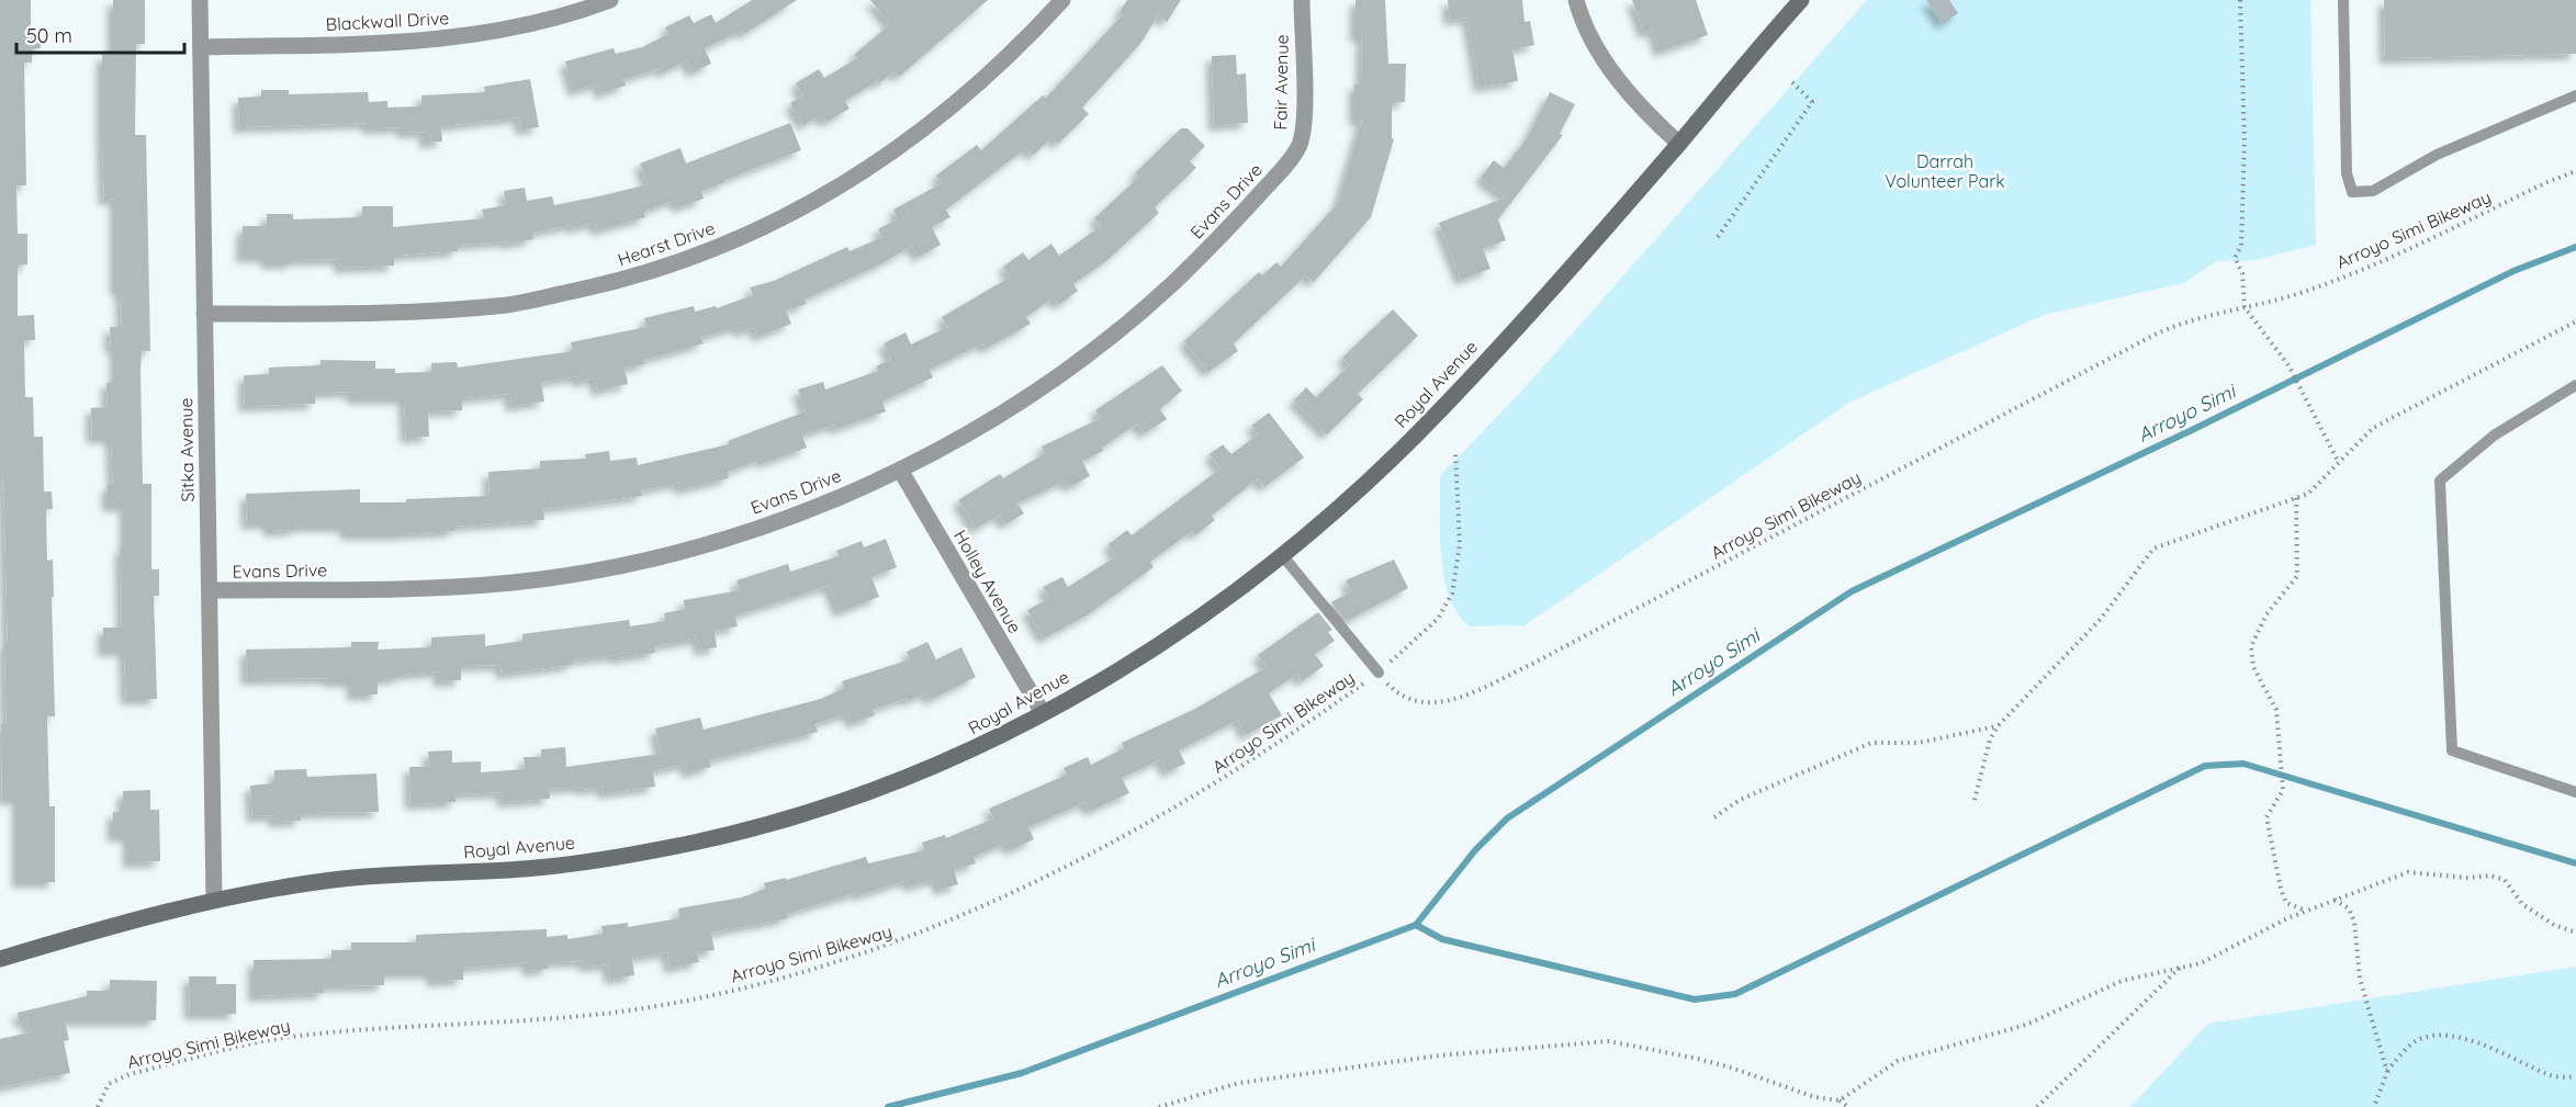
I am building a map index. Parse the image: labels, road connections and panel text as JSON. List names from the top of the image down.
{
  "streets": {
    "main road": ["Royal Avenue"],
    "street": [
      "Blackwall Drive",
      "Fair Avenue",
      "Evans Drive",
      "Hearst Drive",
      "Sitka Avenue",
      "Holley Avenue"
    ],
    "path": ["Arroyo Simi Bikeway"]
  },
  "crossings": [
    ["Blackwall Drive", "Sitka Avenue"],
    ["Fair Avenue", "Evans Drive"],
    ["Evans Drive", "Sitka Avenue"],
    ["Evans Drive", "Holley Avenue"],
    ["Hearst Drive", "Sitka Avenue"],
    ["Royal Avenue", "Sitka Avenue"],
    ["Royal Avenue", "Holley Avenue"]
  ],
  "water": ["Arroyo Simi"],
  "parks": ["Darrah Volunteer Park"],
  "scale_bar": "50 m"
}
